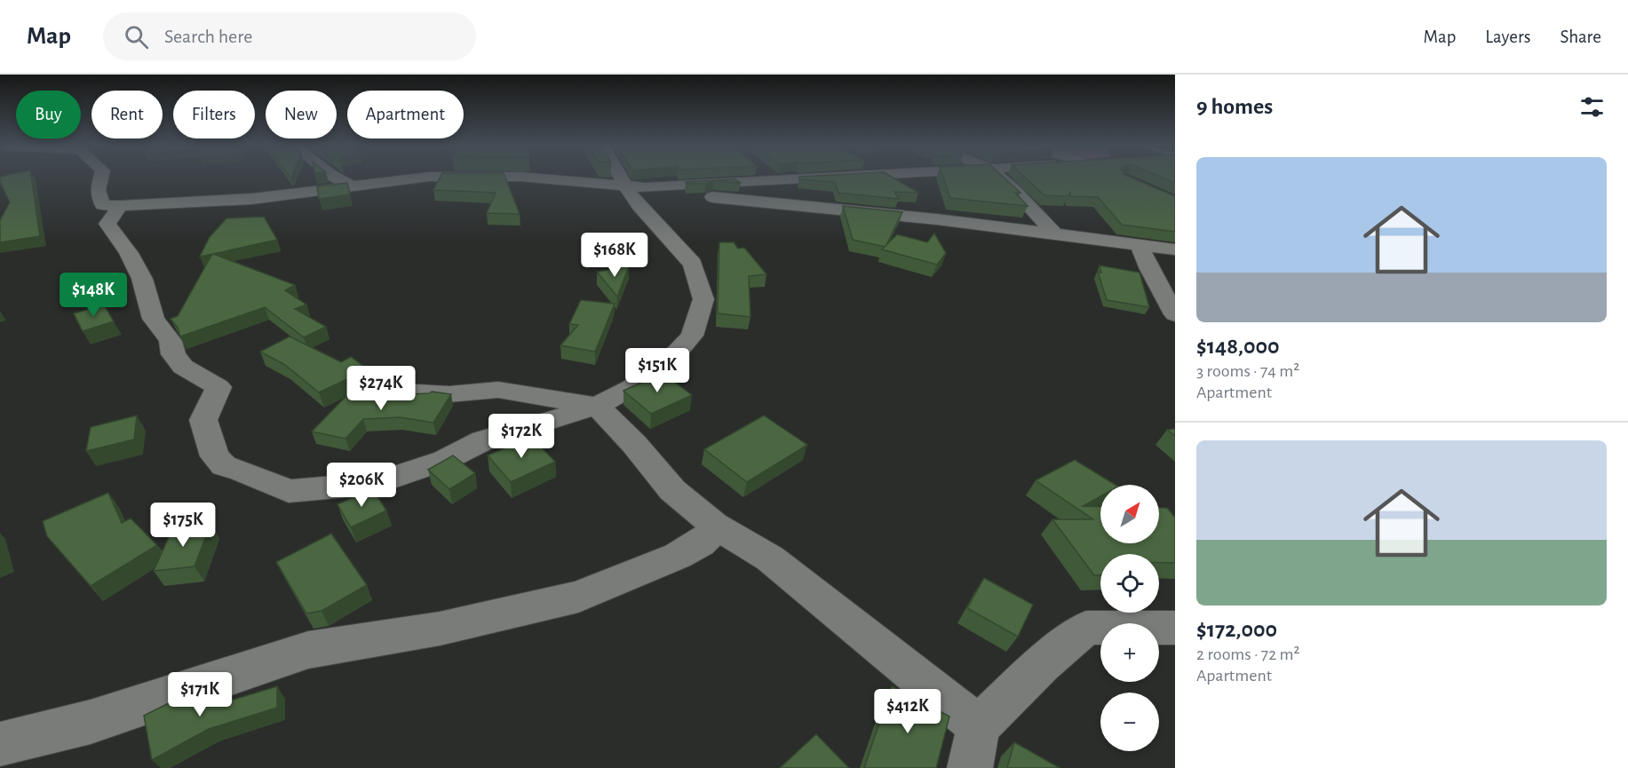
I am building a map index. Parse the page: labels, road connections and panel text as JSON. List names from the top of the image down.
{
  "north": "top right",
  "page": {
    "header": "Map",
    "search": "Search here",
    "nav": ["Map", "Layers", "Share"],
    "heading": "9 homes",
    "chip": [
      "Buy",
      "Rent",
      "Filters",
      "New",
      "Apartment"
    ],
    "list": [
      {
        "name": "$148,000",
        "note": "3 rooms · 74 m² · Apartment"
      },
      {
        "name": "$172,000",
        "note": "2 rooms · 72 m² · Apartment"
      }
    ],
    "price": [
      "$168K",
      "$148K",
      "$151K",
      "$274K",
      "$172K",
      "$206K",
      "$175K",
      "$171K",
      "$412K"
    ],
    "map_buttons": ["+", "−"]
  }
}
